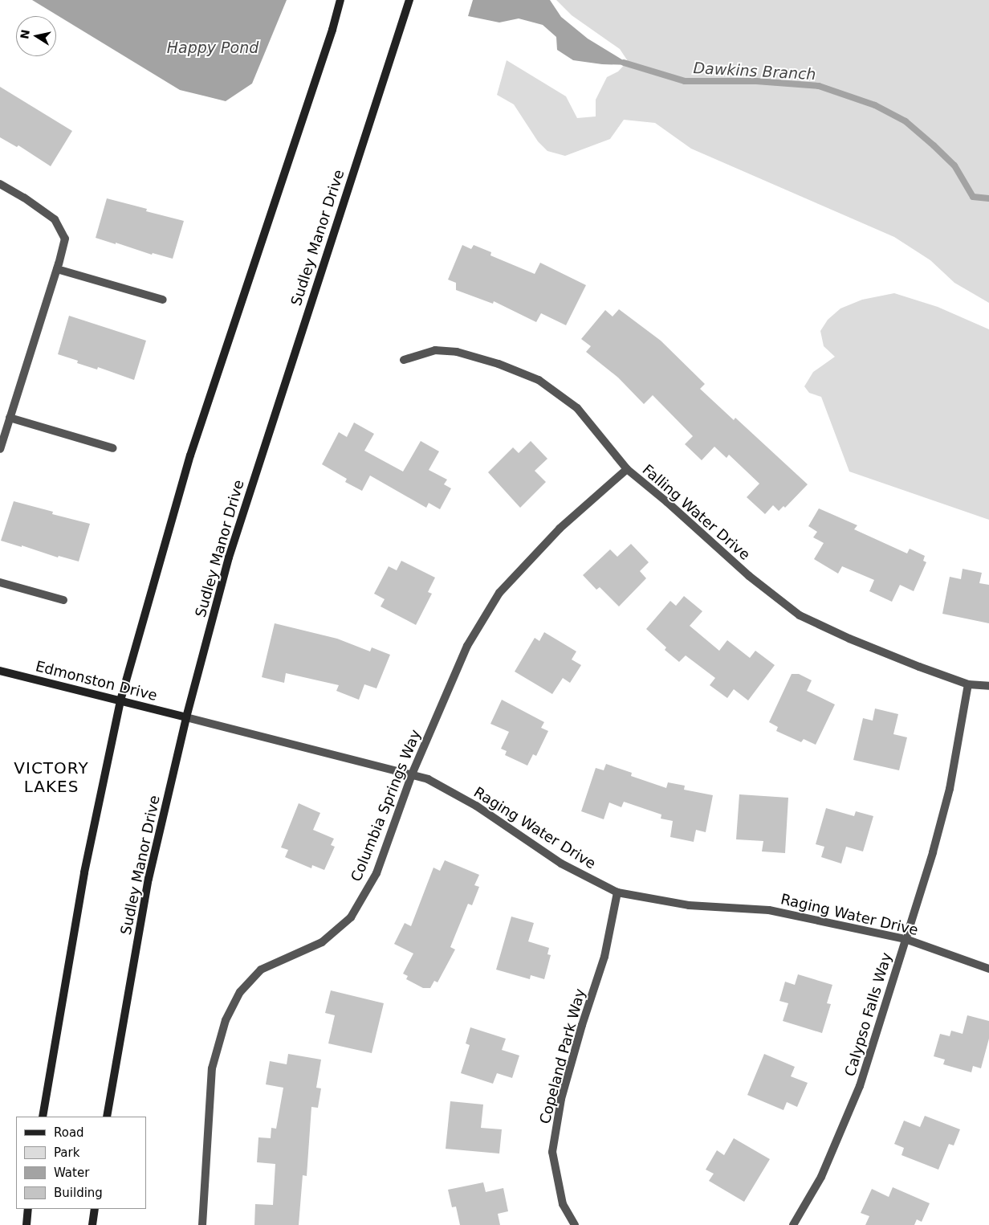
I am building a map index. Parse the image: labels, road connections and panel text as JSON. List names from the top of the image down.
{
  "streets": {
    "main road": ["Sudley Manor Drive", "Edmonston Drive"],
    "street": [
      "Falling Water Drive",
      "Columbia Springs Way",
      "Raging Water Drive",
      "Calypso Falls Way",
      "Copeland Park Way"
    ]
  },
  "crossings": [
    ["Sudley Manor Drive", "Edmonston Drive"],
    ["Sudley Manor Drive", "Raging Water Drive"],
    ["Falling Water Drive", "Columbia Springs Way"],
    ["Falling Water Drive", "Calypso Falls Way"],
    ["Edmonston Drive", "Raging Water Drive"],
    ["Columbia Springs Way", "Raging Water Drive"],
    ["Raging Water Drive", "Calypso Falls Way"],
    ["Raging Water Drive", "Copeland Park Way"]
  ],
  "districts": ["VICTORY LAKES"],
  "water": ["Happy Pond", "Dawkins Branch"],
  "legend": [
    "Road",
    "Park",
    "Water",
    "Building"
  ],
  "north": "left"
}
